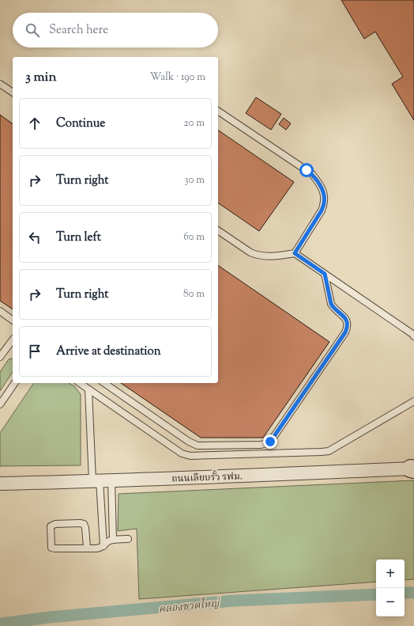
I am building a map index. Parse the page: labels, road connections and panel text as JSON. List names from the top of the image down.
{
  "streets": {
    "street": ["ถนนเลียบรั้ว รฟม."]
  },
  "water": ["คลองชวดใหญ่"],
  "page": {
    "search": "Search here",
    "heading": ["3 min", "Walk · 190 m"],
    "list": [
      ["Continue", "20 m"],
      ["Turn right", "30 m"],
      ["Turn left", "60 m"],
      ["Turn right", "80 m"],
      "Arrive at destination"
    ],
    "map_buttons": ["+", "−"]
  }
}
